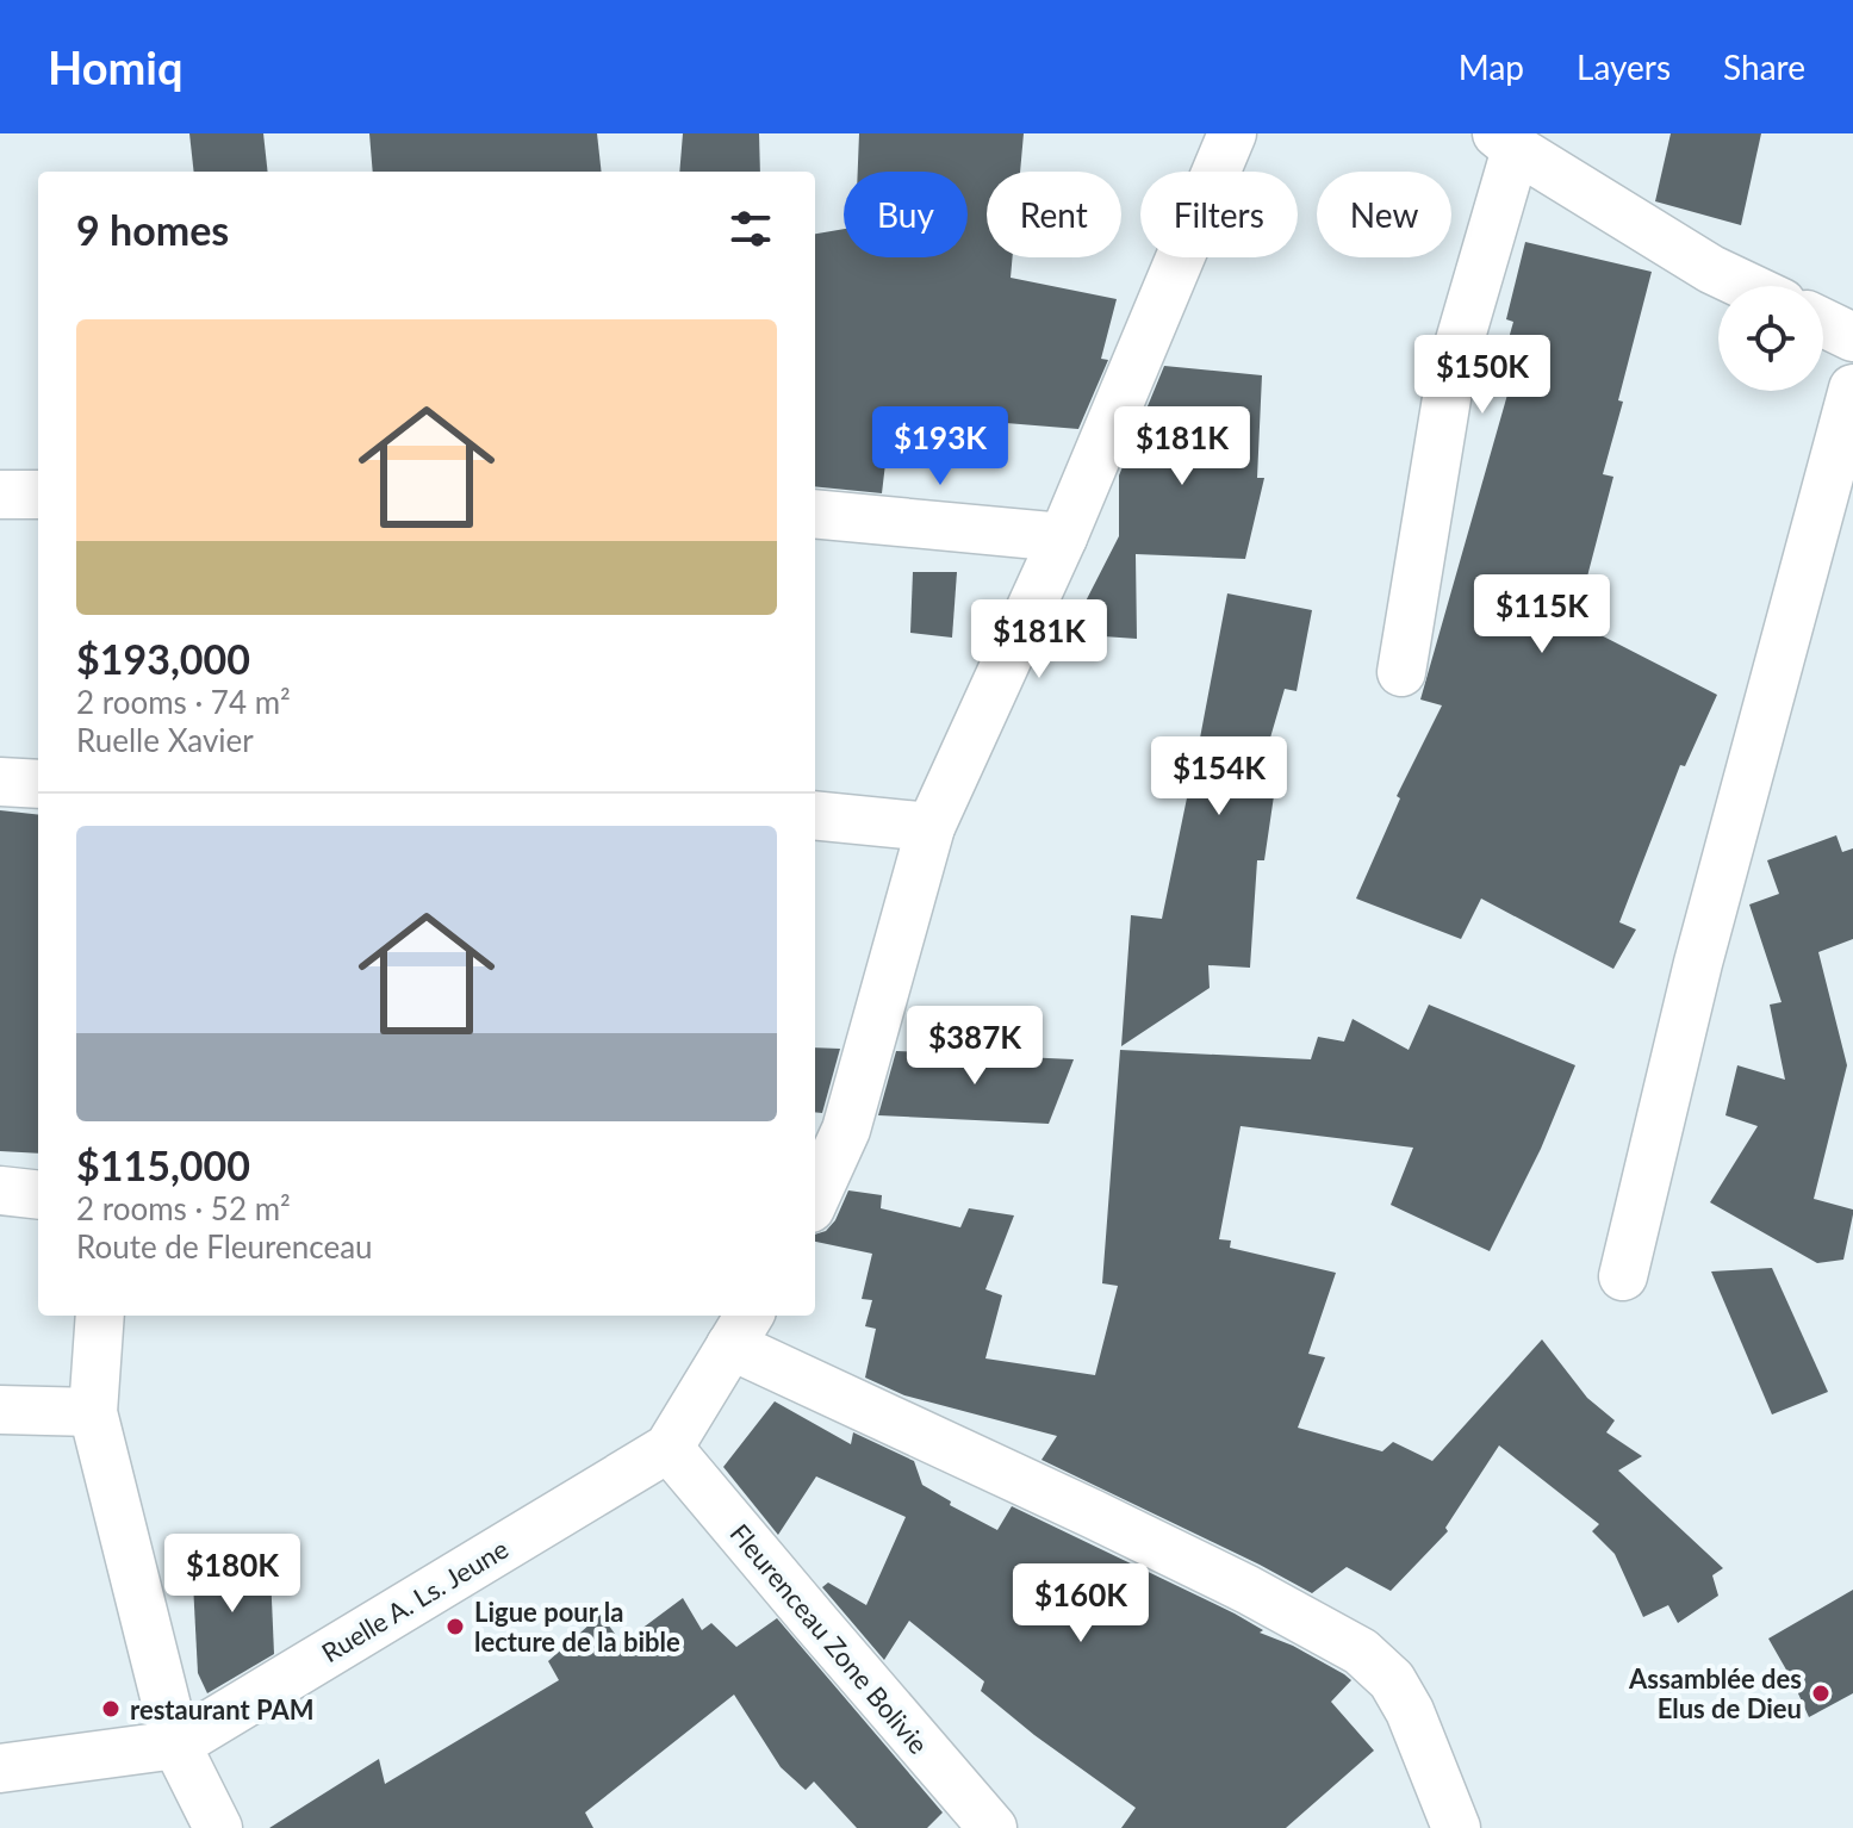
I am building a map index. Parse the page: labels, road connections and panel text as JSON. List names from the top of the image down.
{
  "streets": {
    "street": ["Ruelle A. Ls. Jeune", "Fleurenceau Zone Bolivie"]
  },
  "crossings": [
    ["Ruelle A. Ls. Jeune", "Fleurenceau Zone Bolivie"]
  ],
  "places": ["Ligue pour la lecture de la bible", "Assamblée des Elus de Dieu", "restaurant PAM"],
  "page": {
    "header": "Homiq",
    "nav": ["Map", "Layers", "Share"],
    "chip": [
      "Buy",
      "Rent",
      "Filters",
      "New"
    ],
    "heading": "9 homes",
    "list": [
      {
        "name": "$193,000",
        "note": "2 rooms · 74 m² · Ruelle Xavier"
      },
      {
        "name": "$115,000",
        "note": "2 rooms · 52 m² · Route de Fleurenceau"
      }
    ],
    "price": [
      "$150K",
      "$193K",
      "$181K",
      "$115K",
      "$181K",
      "$154K",
      "$387K",
      "$180K",
      "$160K"
    ]
  }
}
